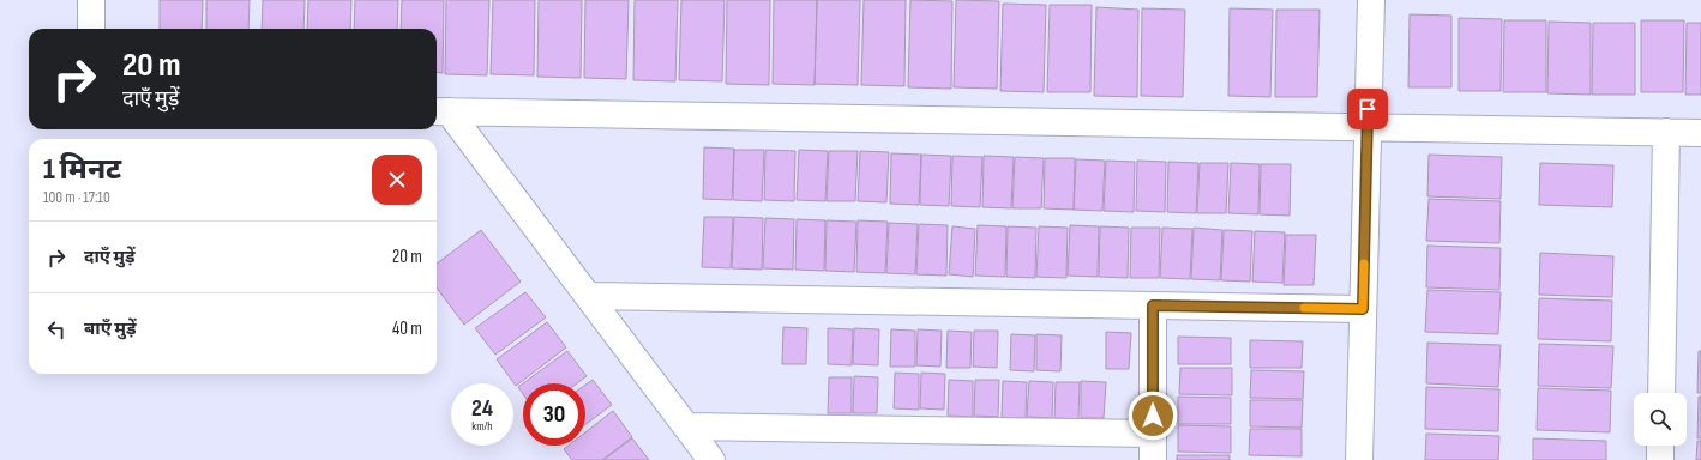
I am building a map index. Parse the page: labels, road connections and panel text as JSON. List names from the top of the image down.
{
  "page": {
    "turn": ["20 m", "दाएँ मुड़ें"],
    "heading": ["1 मिनट", "100 m · 17:10"],
    "list": [
      {
        "name": "दाएँ मुड़ें",
        "value": "20 m"
      },
      {
        "name": "बाएँ मुड़ें",
        "value": "40 m"
      }
    ],
    "speed": "24 km/h",
    "limit": "30"
  }
}
